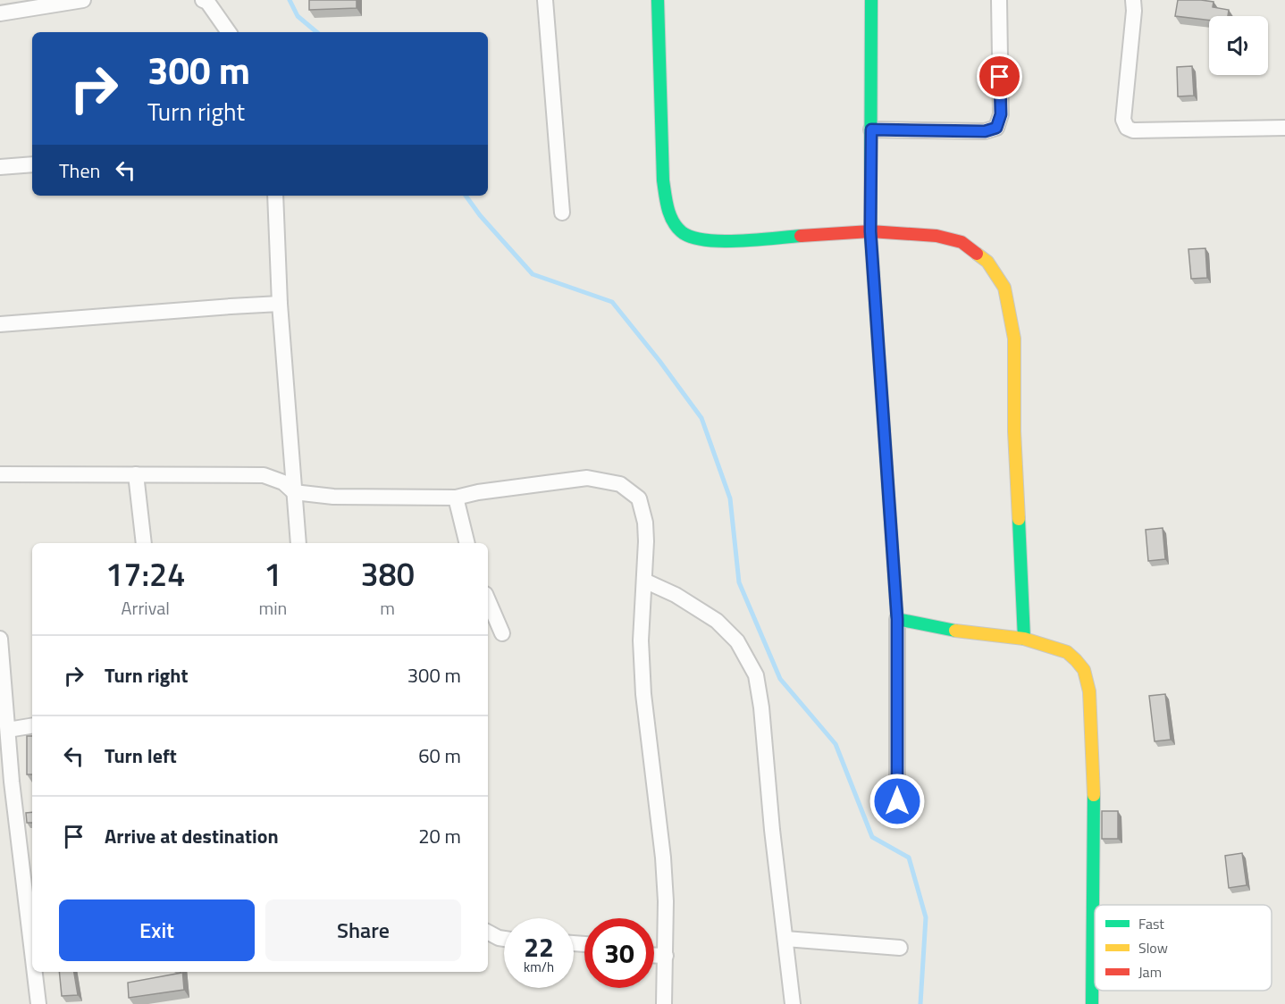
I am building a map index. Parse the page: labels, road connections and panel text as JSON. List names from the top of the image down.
{
  "legend": ["Fast", "Slow", "Jam"],
  "page": {
    "turn": ["300 m", "Turn right"],
    "then": "Then",
    "eta": [
      "17:24",
      "Arrival",
      "1",
      "min",
      "380",
      "m"
    ],
    "list": [
      {
        "name": "Turn right",
        "value": "300 m"
      },
      {
        "name": "Turn left",
        "value": "60 m"
      },
      {
        "name": "Arrive at destination",
        "value": "20 m"
      }
    ],
    "buttons": ["Exit", "Share"],
    "speed": "22 km/h",
    "limit": "30"
  }
}
